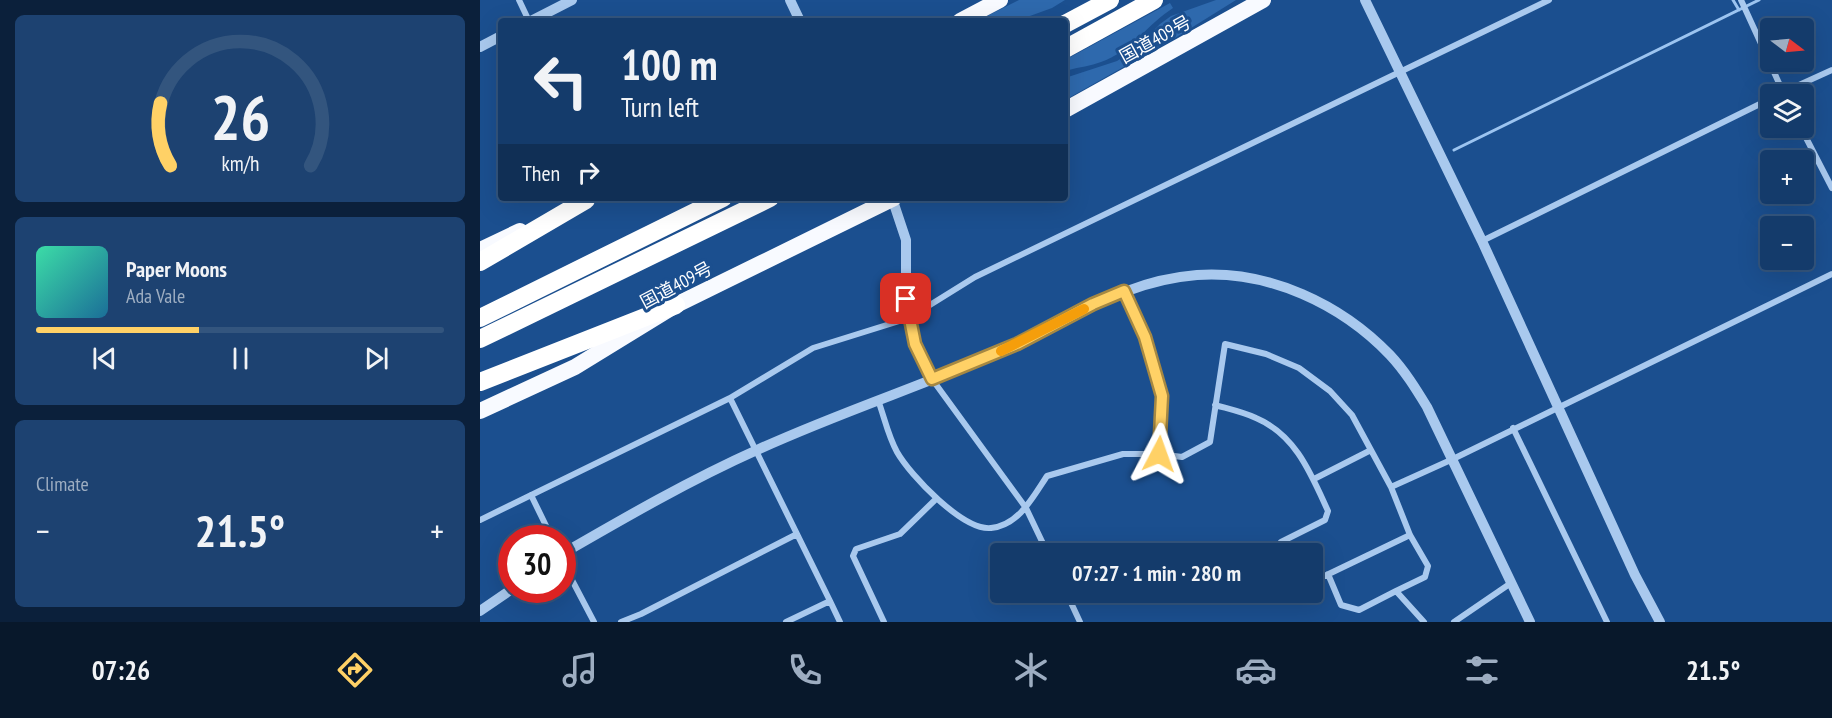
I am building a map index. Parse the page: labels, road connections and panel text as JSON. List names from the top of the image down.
{
  "streets": {
    "highway": ["国道409号"]
  },
  "north": "right",
  "page": {
    "map_buttons": ["+", "−"],
    "turn": ["100 m", "Turn left"],
    "then": "Then",
    "song": ["Paper Moons", "Ada Vale"],
    "tile": "Climate",
    "heat": ["−", "21.5°", "+"],
    "limit": "30",
    "trip": "07:27 · 1 min · 280 m",
    "tabs": ["07:26", "21.5°"],
    "gauge": ["26", "km/h"]
  }
}
